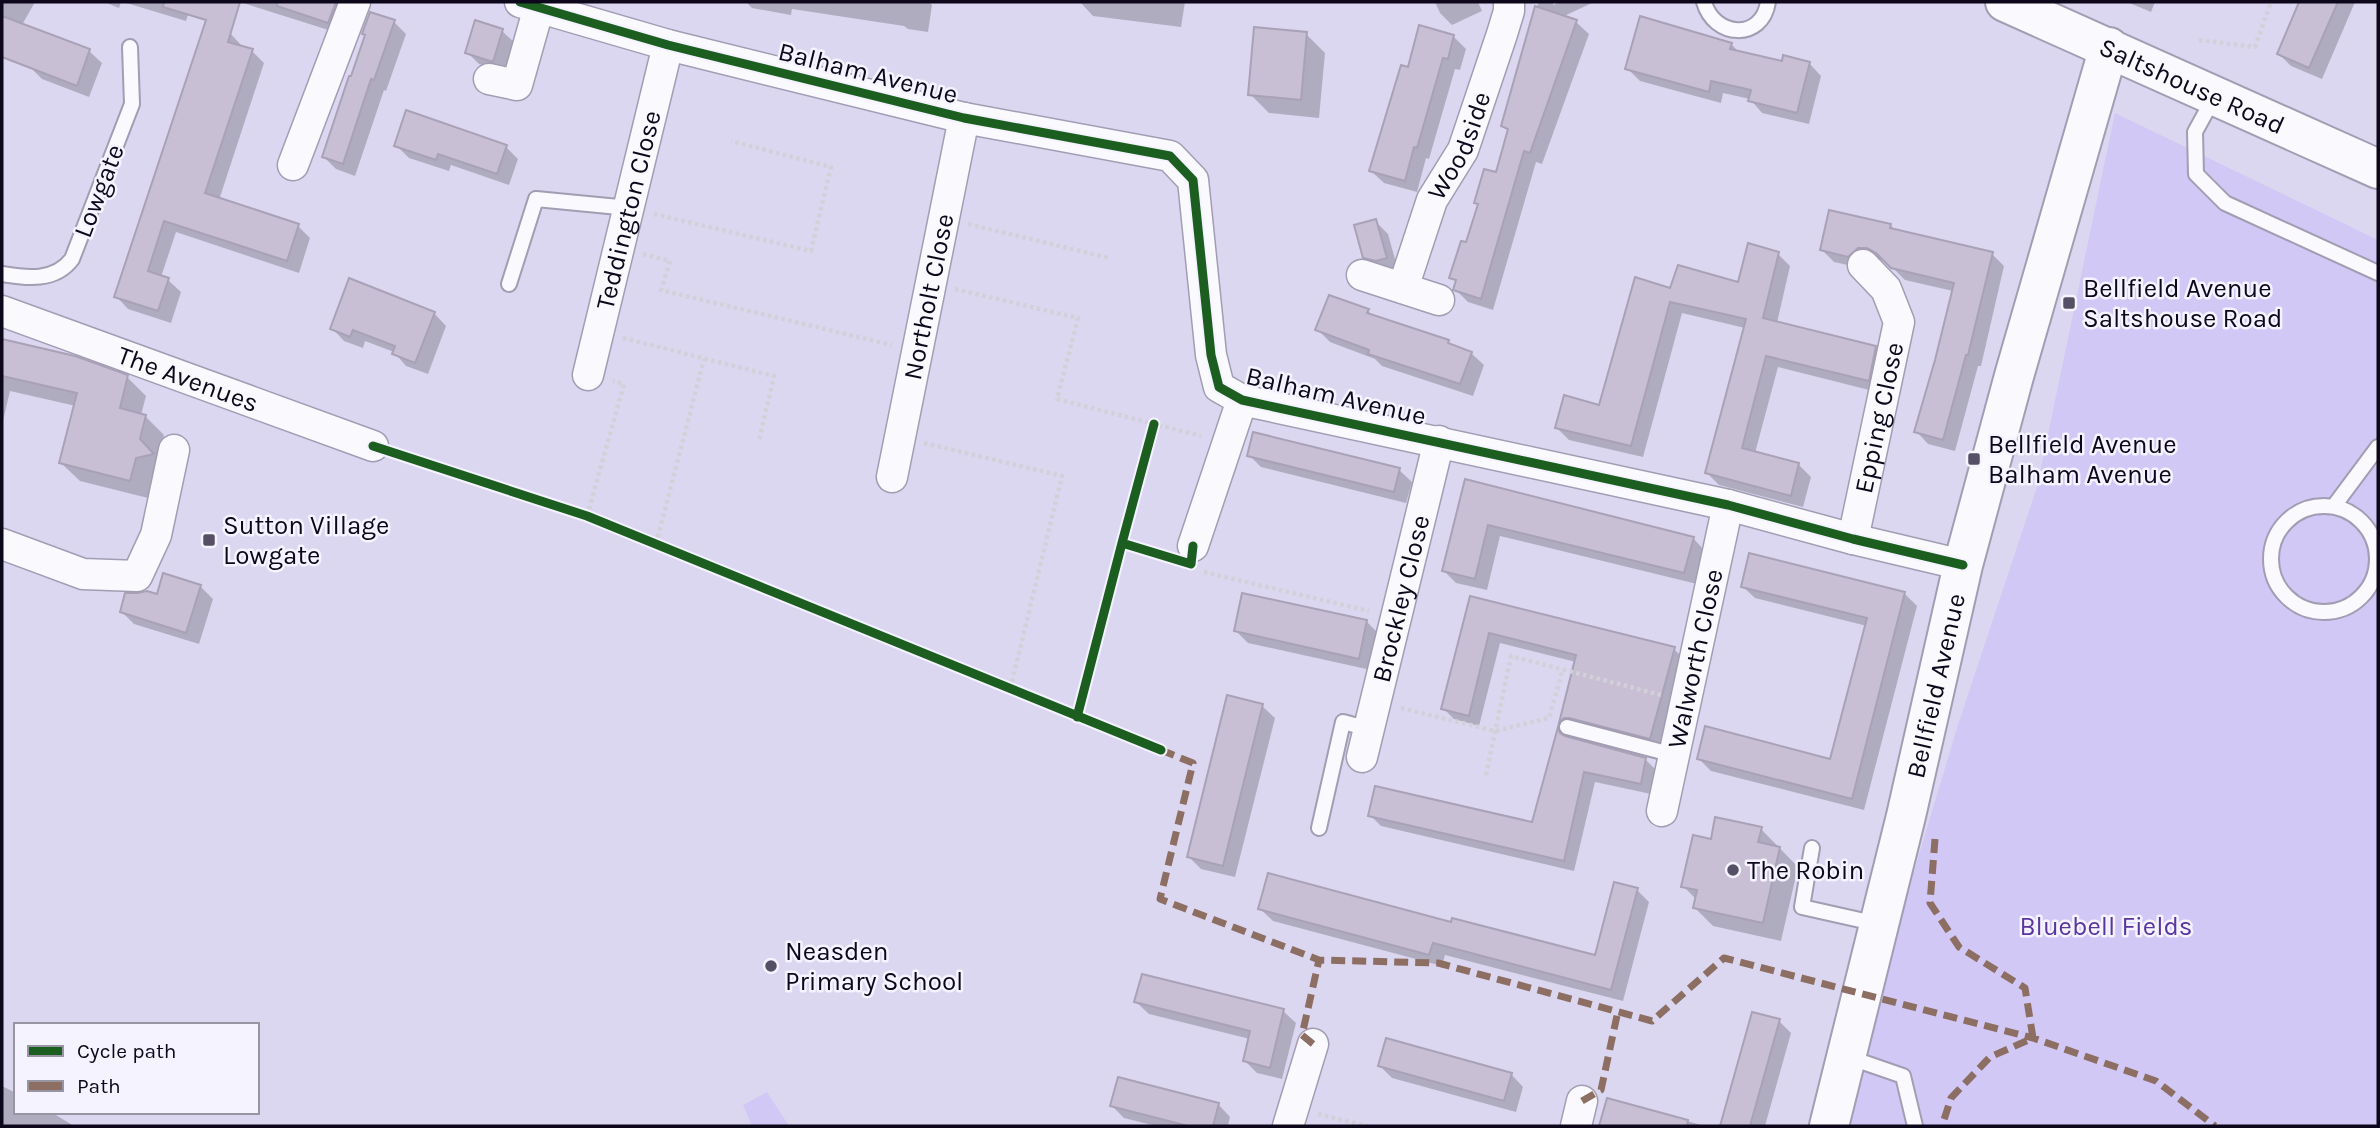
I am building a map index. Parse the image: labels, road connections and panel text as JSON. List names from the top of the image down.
{
  "streets": {
    "street": [
      "Balham Avenue",
      "Saltshouse Road",
      "Woodside",
      "Teddington Close",
      "Northolt Close",
      "The Avenues",
      "Epping Close",
      "Brockley Close",
      "Walworth Close",
      "Bellfield Avenue"
    ],
    "lane": ["Lowgate"]
  },
  "crossings": [
    ["Balham Avenue", "Teddington Close"],
    ["Balham Avenue", "Northolt Close"],
    ["Balham Avenue", "Epping Close"],
    ["Balham Avenue", "Brockley Close"],
    ["Balham Avenue", "Walworth Close"],
    ["Balham Avenue", "Bellfield Avenue"],
    ["Saltshouse Road", "Bellfield Avenue"]
  ],
  "parks": ["Bluebell Fields"],
  "places": {
    "transit": ["Bellfield Avenue Saltshouse Road", "Bellfield Avenue Balham Avenue", "Sutton Village Lowgate"],
    "other": ["The Robin", "Neasden Primary School"]
  },
  "legend": ["Cycle path", "Path"]
}
